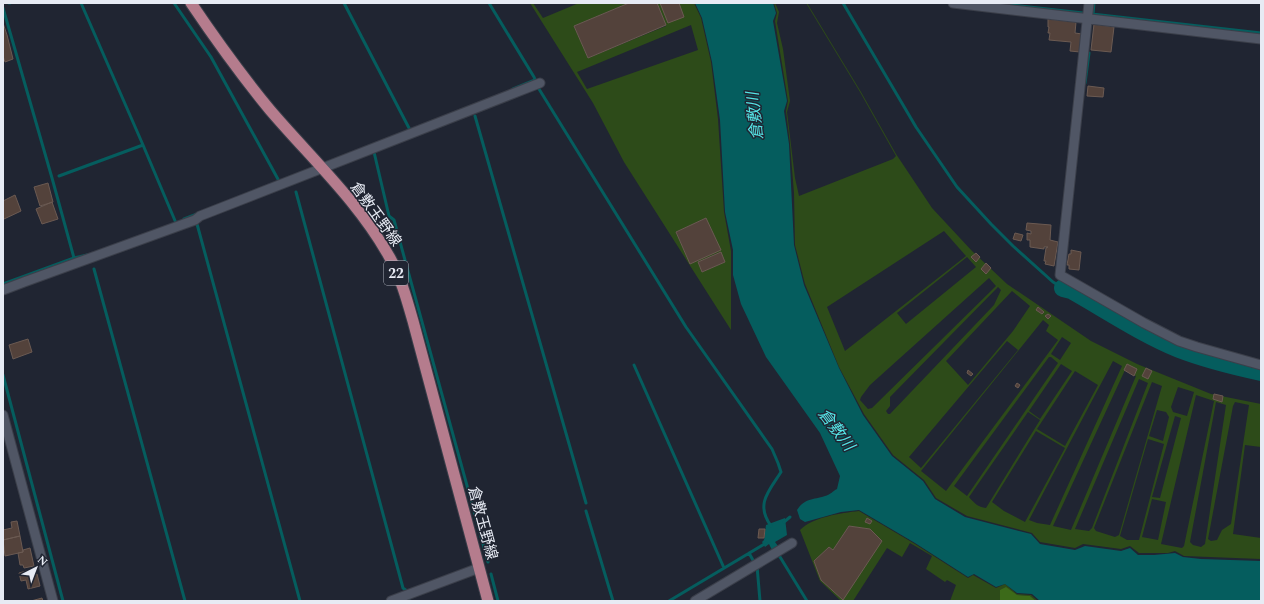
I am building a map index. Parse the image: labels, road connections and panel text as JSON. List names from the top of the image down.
{
  "streets": {
    "main road": ["倉敷玉野線", "22"]
  },
  "water": ["倉敷川"],
  "north": "top right"
}
